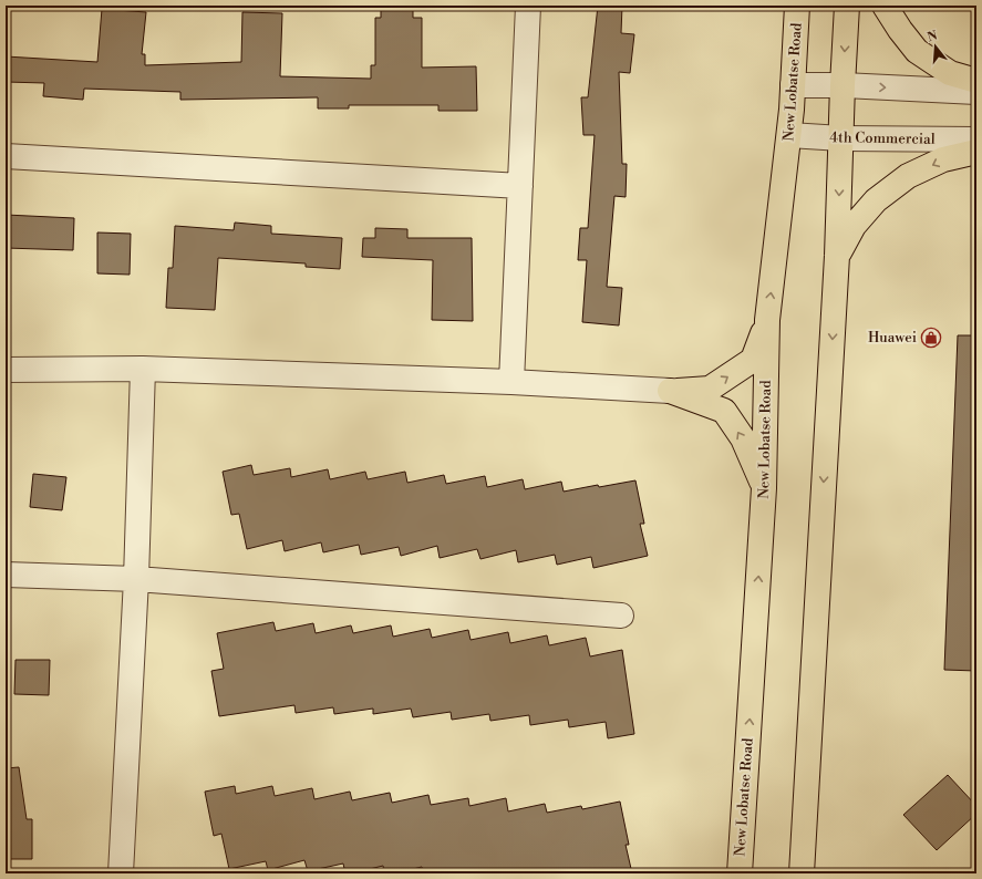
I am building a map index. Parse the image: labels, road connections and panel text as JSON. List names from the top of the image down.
{
  "streets": {
    "main road": ["New Lobatse Road"],
    "street": ["4th Commercial"]
  },
  "crossings": [
    ["New Lobatse Road", "4th Commercial"]
  ],
  "places": {
    "shop": ["Huawei"]
  },
  "north": "top"
}
